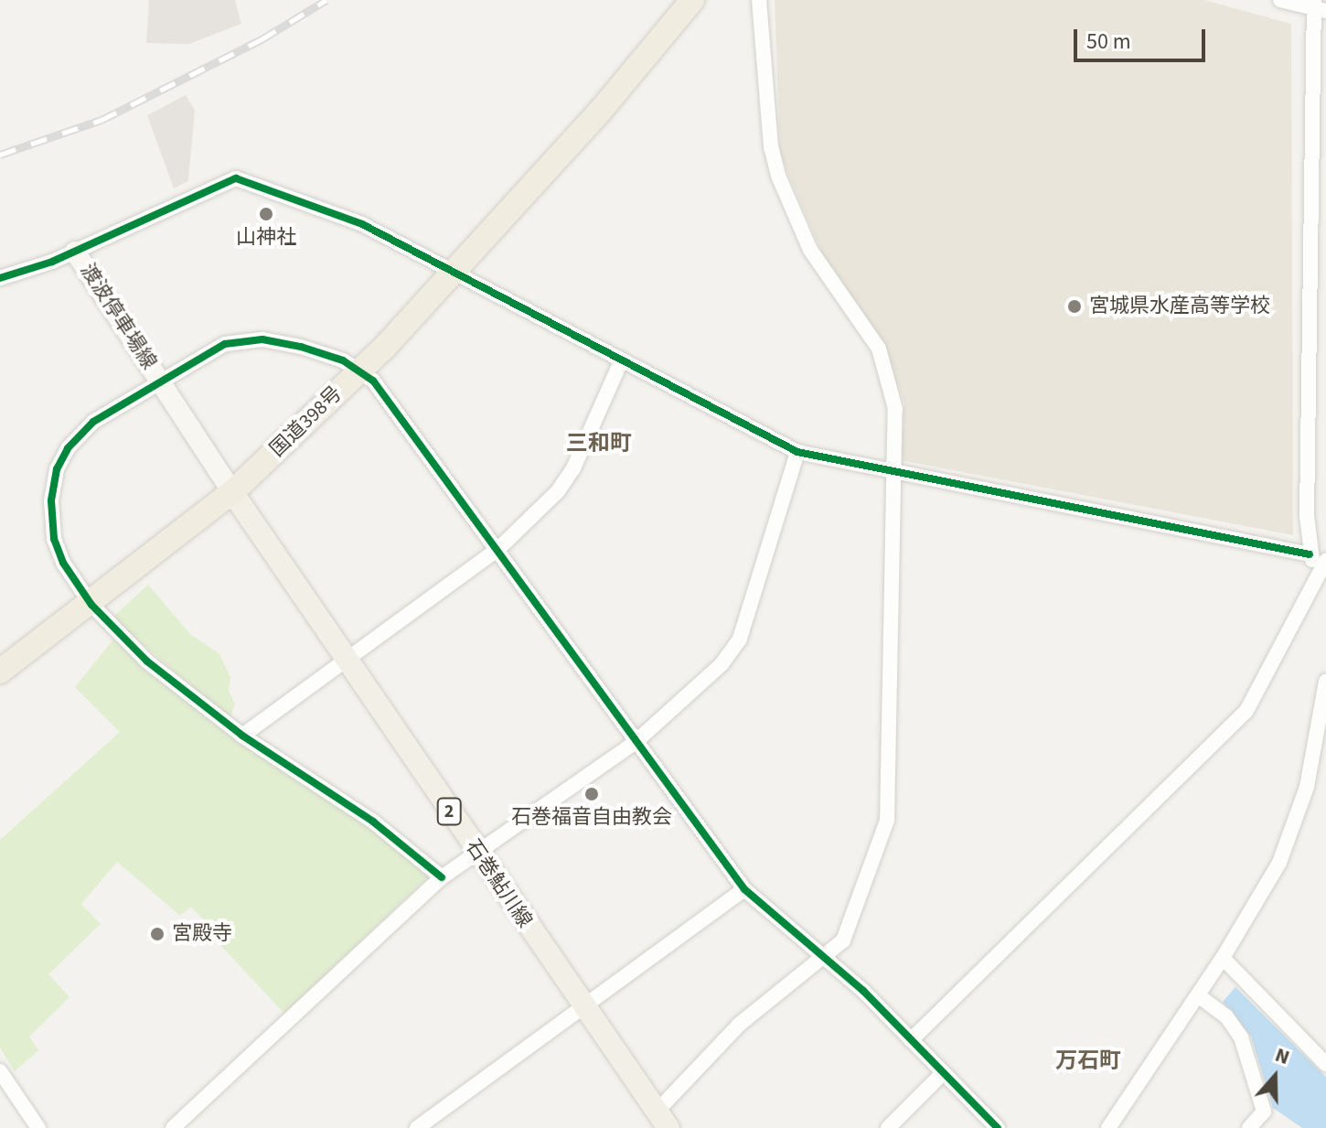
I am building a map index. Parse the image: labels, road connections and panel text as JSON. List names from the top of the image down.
{
  "streets": {
    "highway": ["国道398号"],
    "main road": ["渡波停車場線", "2", "石巻鮎川線"]
  },
  "crossings": [
    ["渡波停車場線", "国道398号"],
    ["渡波停車場線", "石巻鮎川線"],
    ["国道398号", "石巻鮎川線"]
  ],
  "districts": ["三和町", "万石町"],
  "places": [
    "山神社",
    "宮城県水産高等学校",
    "石巻福音自由教会",
    "宮殿寺"
  ],
  "scale_bar": "50 m",
  "north": "top"
}
